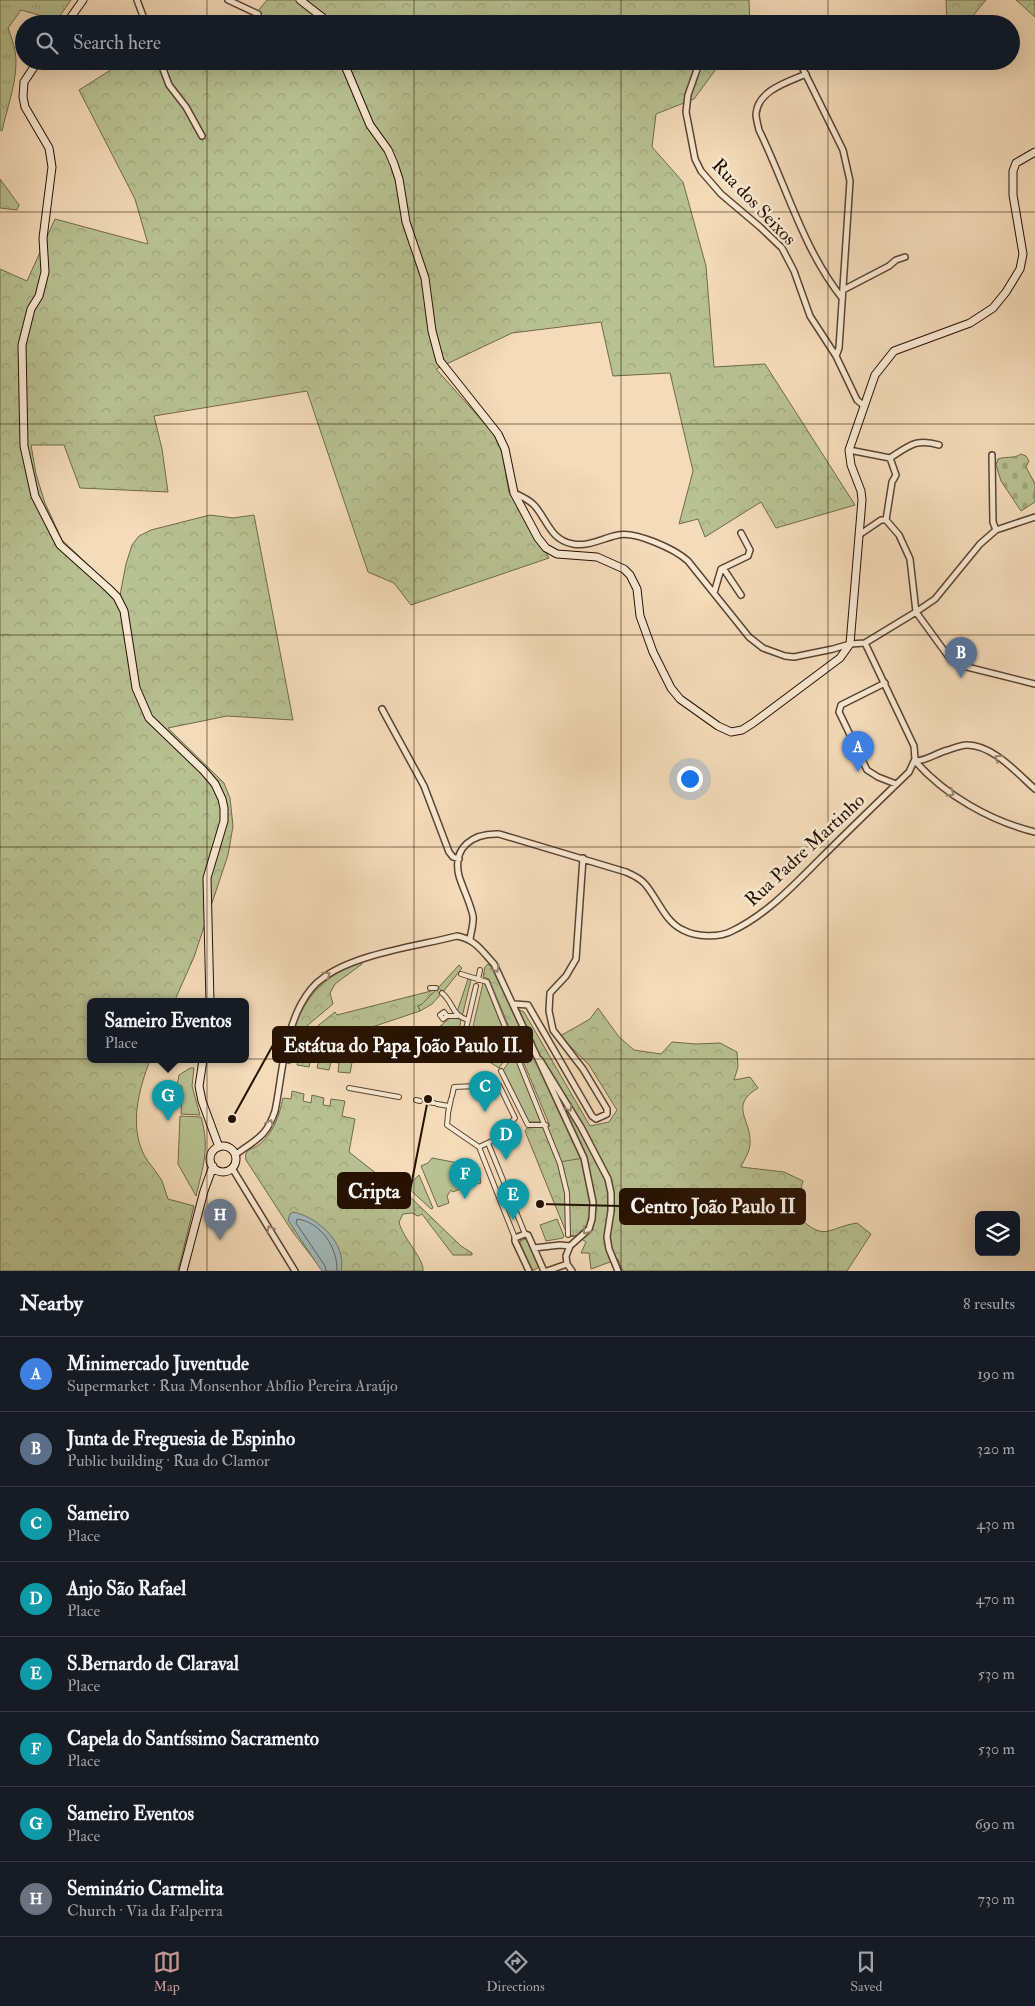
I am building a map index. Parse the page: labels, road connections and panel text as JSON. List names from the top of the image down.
{
  "streets": {
    "street": ["Rua dos Seixos", "Rua Padre Martinho"]
  },
  "places": ["Cripta", "Estátua do Papa João Paulo II.", "Centro João Paulo II"],
  "page": {
    "search": "Search here",
    "pins": [
      "B",
      "A",
      "C",
      "G",
      "D",
      "F",
      "E",
      "H"
    ],
    "popup": ["Sameiro Eventos", "Place"],
    "heading": ["Nearby", "8 results"],
    "list": [
      {
        "mark": "A",
        "name": "Minimercado Juventude",
        "note": "Supermarket · Rua Monsenhor Abílio Pereira Araújo",
        "value": "190 m"
      },
      {
        "mark": "B",
        "name": "Junta de Freguesia de Espinho",
        "note": "Public building · Rua do Clamor",
        "value": "320 m"
      },
      {
        "mark": "C",
        "name": "Sameiro",
        "note": "Place",
        "value": "430 m"
      },
      {
        "mark": "D",
        "name": "Anjo São Rafael",
        "note": "Place",
        "value": "470 m"
      },
      {
        "mark": "E",
        "name": "S.Bernardo de Claraval",
        "note": "Place",
        "value": "530 m"
      },
      {
        "mark": "F",
        "name": "Capela do Santíssimo Sacramento",
        "note": "Place",
        "value": "530 m"
      },
      {
        "mark": "G",
        "name": "Sameiro Eventos",
        "note": "Place",
        "value": "690 m"
      },
      {
        "mark": "H",
        "name": "Seminário Carmelita",
        "note": "Church · Via da Falperra",
        "value": "730 m"
      }
    ],
    "nav": ["Map", "Directions", "Saved"]
  }
}
